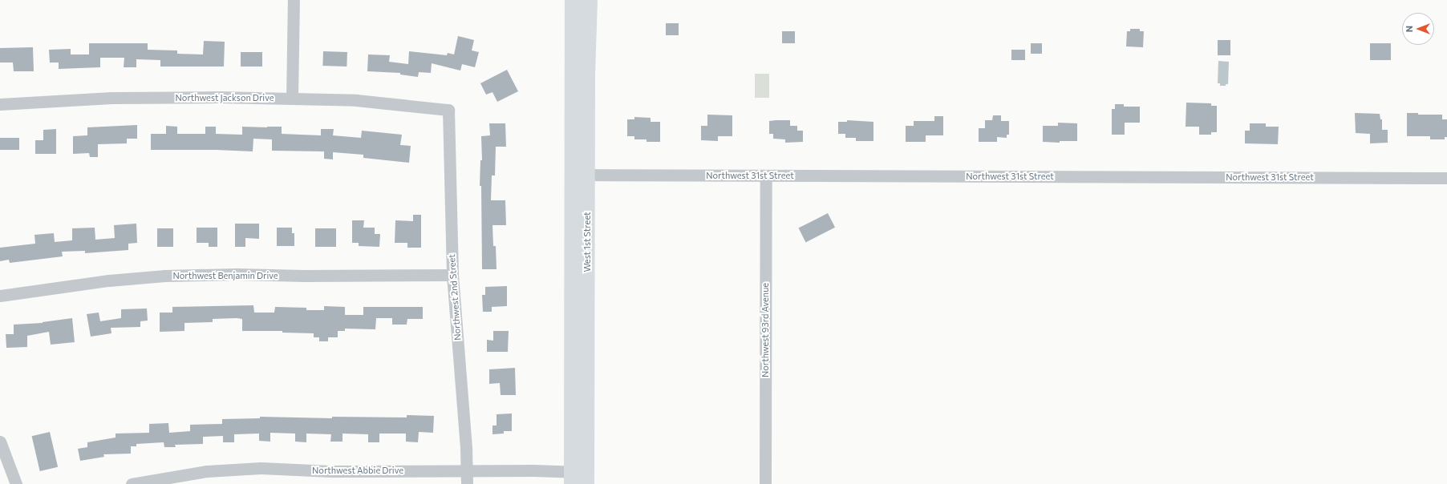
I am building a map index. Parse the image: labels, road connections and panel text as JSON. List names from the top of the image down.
{
  "streets": {
    "main road": ["West 1st Street"],
    "street": [
      "Northwest Jackson Drive",
      "Northwest 31st Street",
      "Northwest Benjamin Drive",
      "Northwest 2nd Street",
      "Northwest 93rd Avenue",
      "Northwest Abbie Drive"
    ]
  },
  "crossings": [
    ["Northwest Jackson Drive", "Northwest 2nd Street"],
    ["Northwest 31st Street", "West 1st Street"],
    ["Northwest 31st Street", "Northwest 93rd Avenue"],
    ["West 1st Street", "Northwest Abbie Drive"],
    ["Northwest Benjamin Drive", "Northwest 2nd Street"],
    ["Northwest 2nd Street", "Northwest Abbie Drive"]
  ],
  "north": "left"
}
